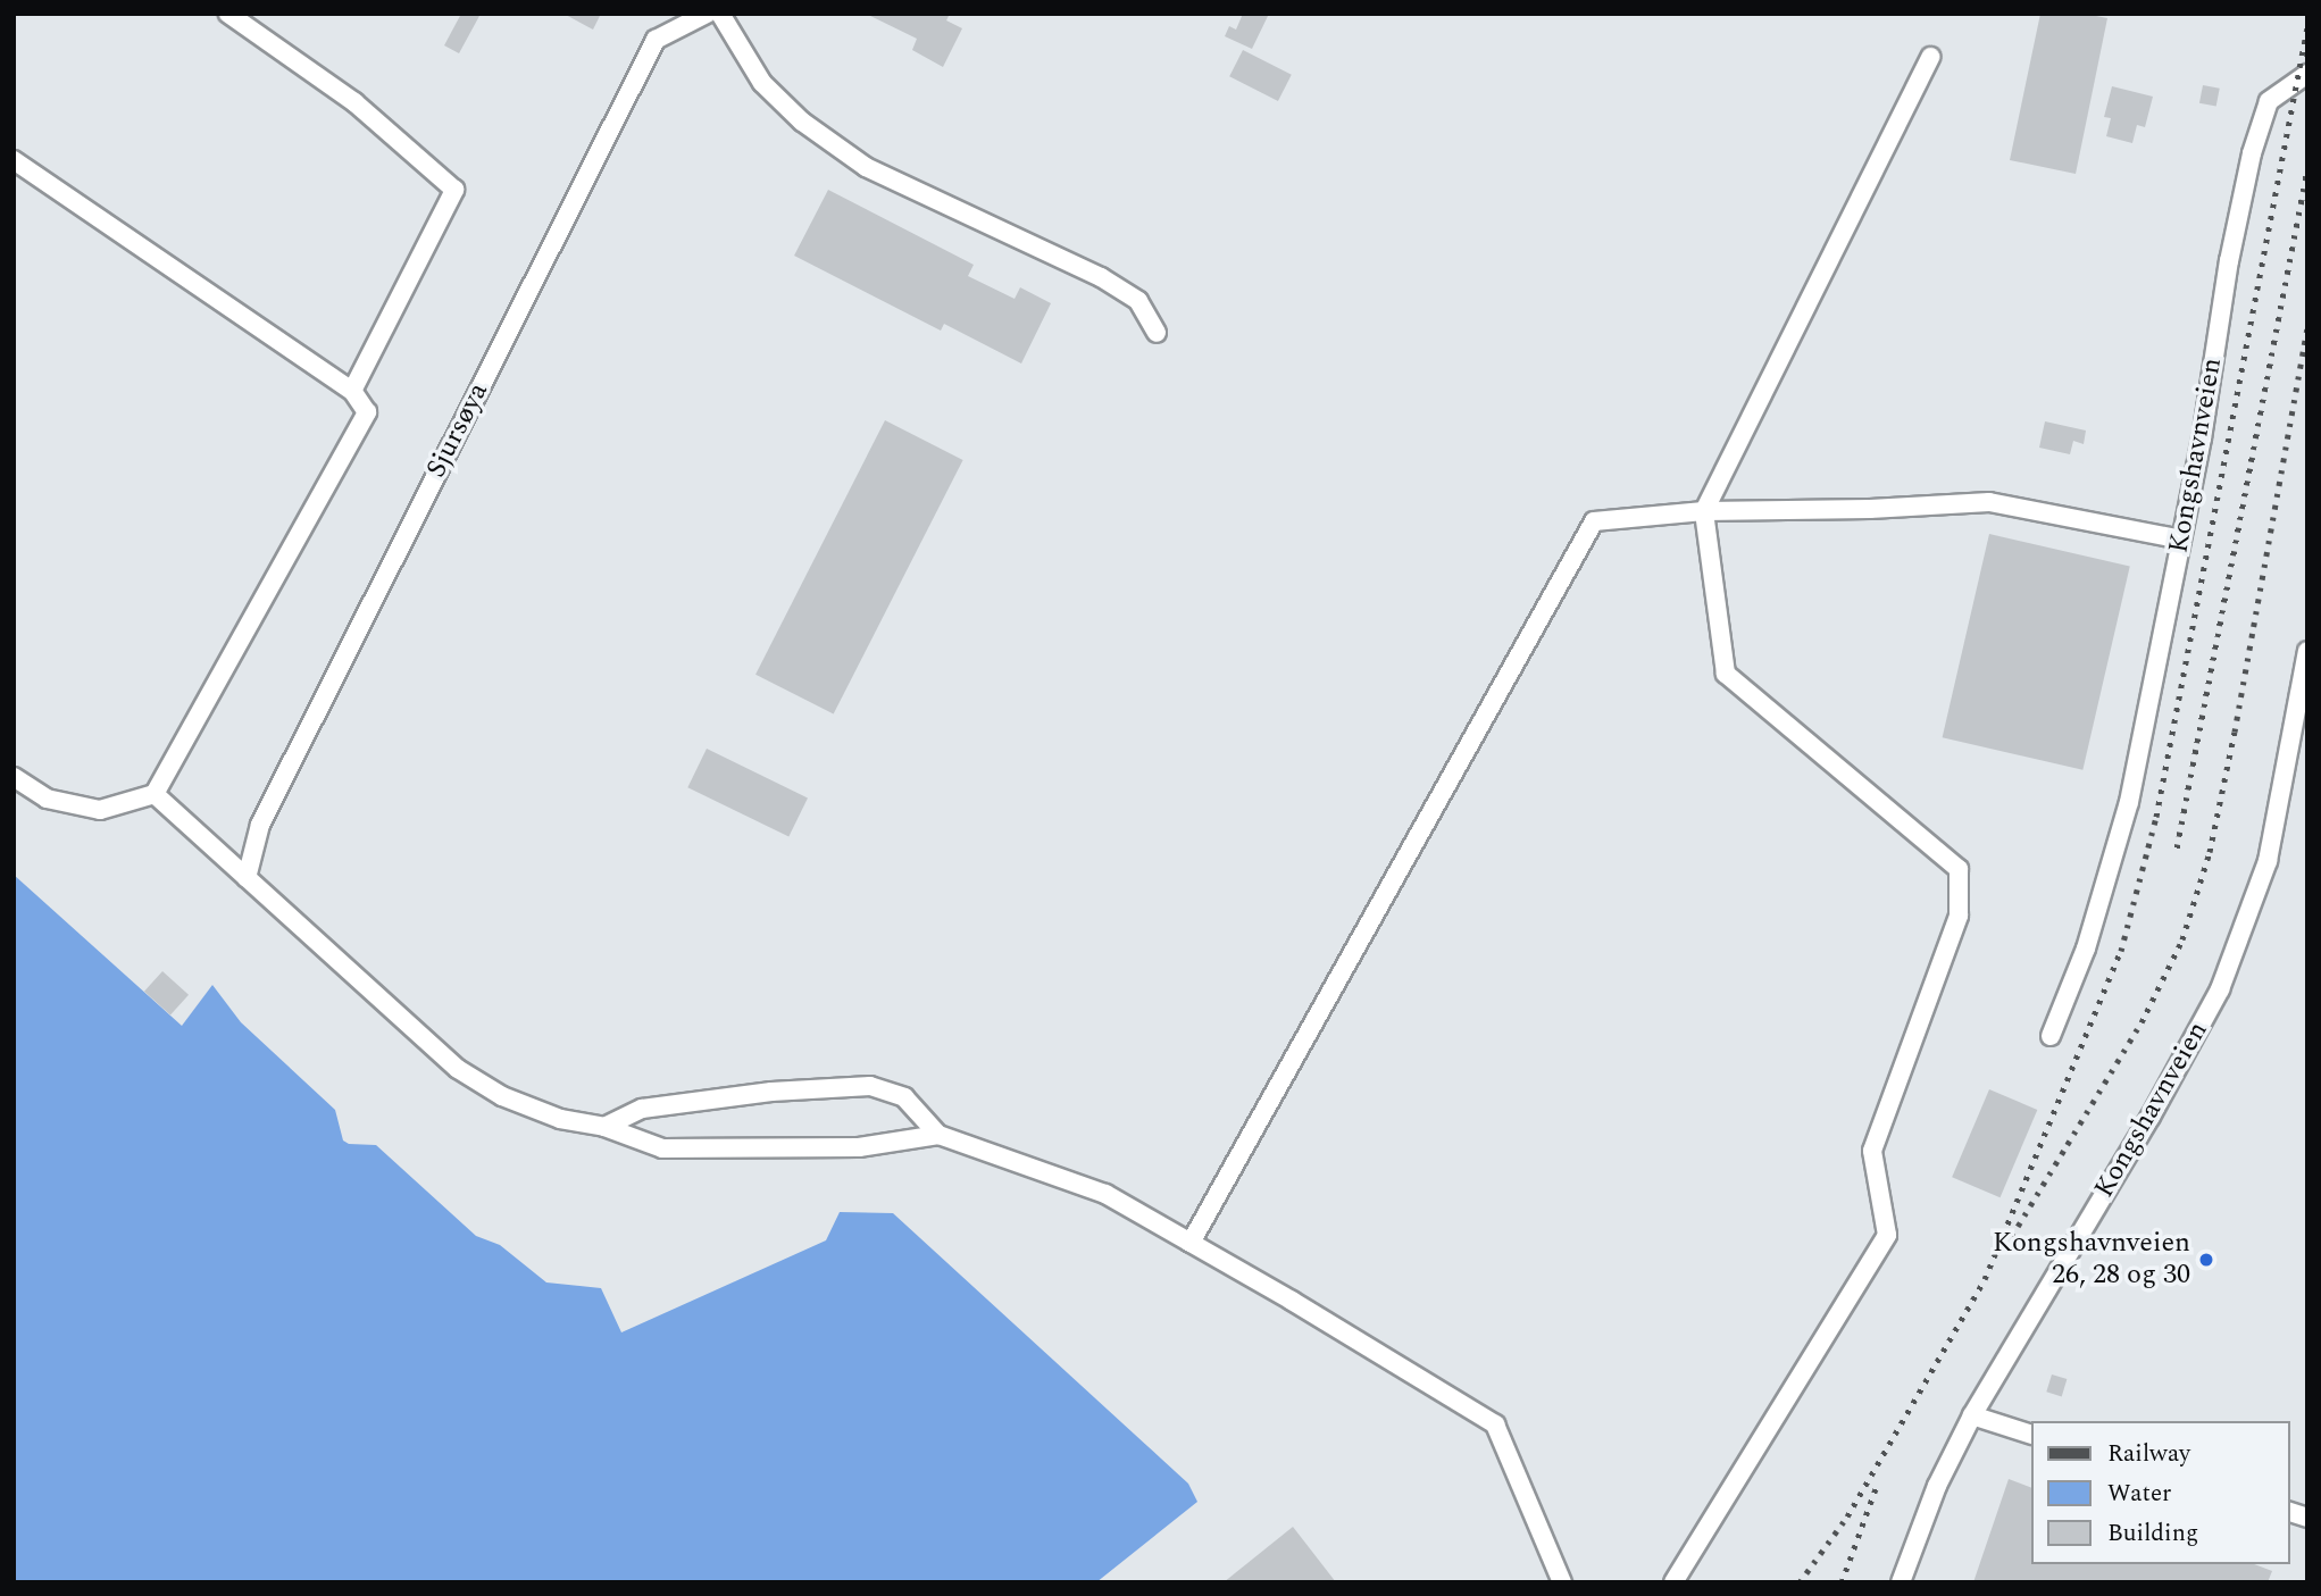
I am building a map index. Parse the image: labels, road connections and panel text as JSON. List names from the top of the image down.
{
  "streets": {
    "lane": ["Sjursøya", "Kongshavnveien"]
  },
  "places": ["Kongshavnveien 26, 28 og 30"],
  "legend": ["Railway", "Water", "Building"]
}
